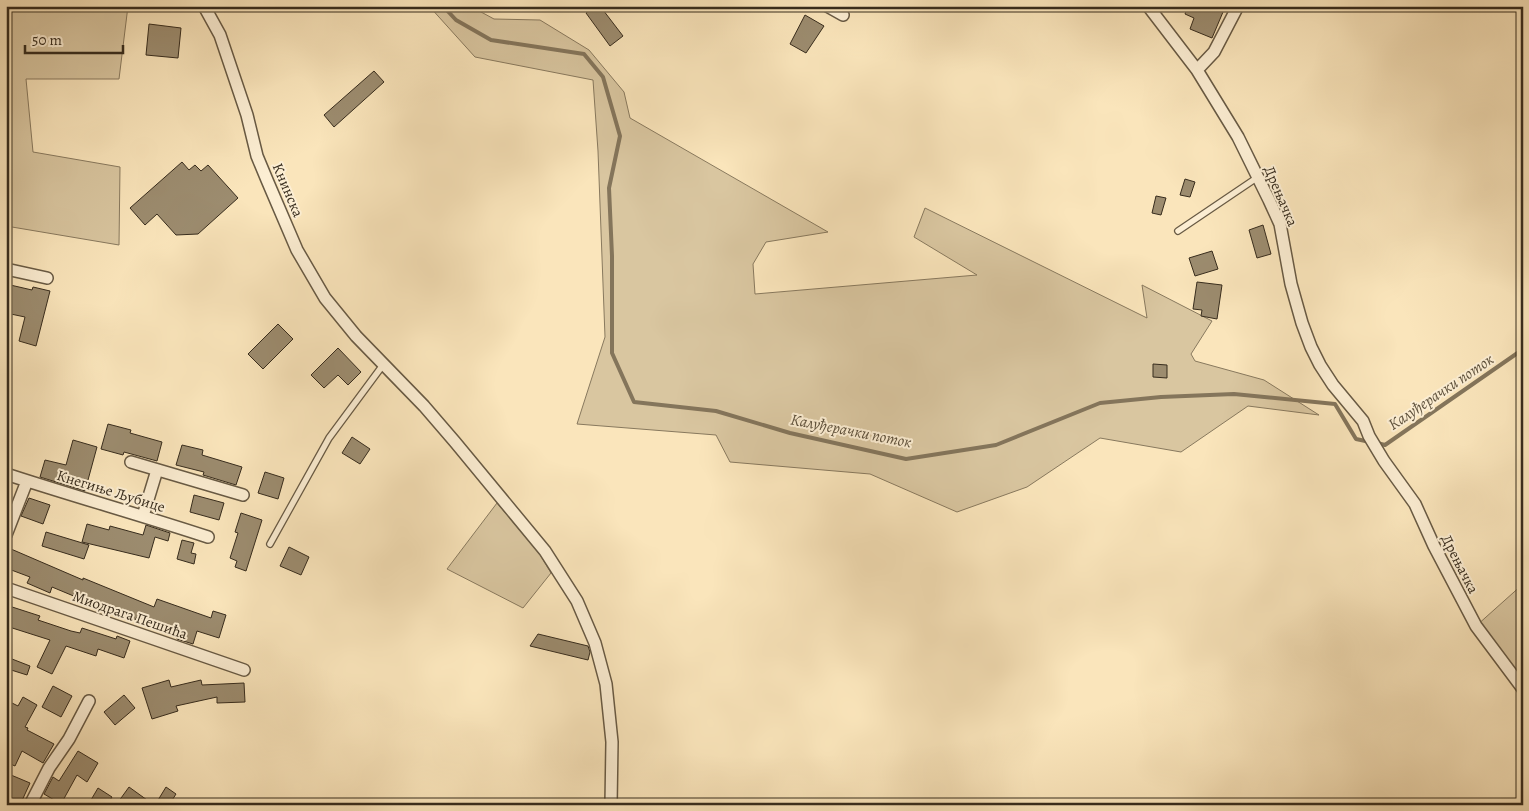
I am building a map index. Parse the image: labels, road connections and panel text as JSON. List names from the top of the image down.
{
  "streets": {
    "street": [
      "Книнска",
      "Дрењачка",
      "Кнегиње Љубице",
      "Миодрага Пешића"
    ]
  },
  "water": ["Калуђерачки поток"],
  "scale_bar": "50 m"
}
